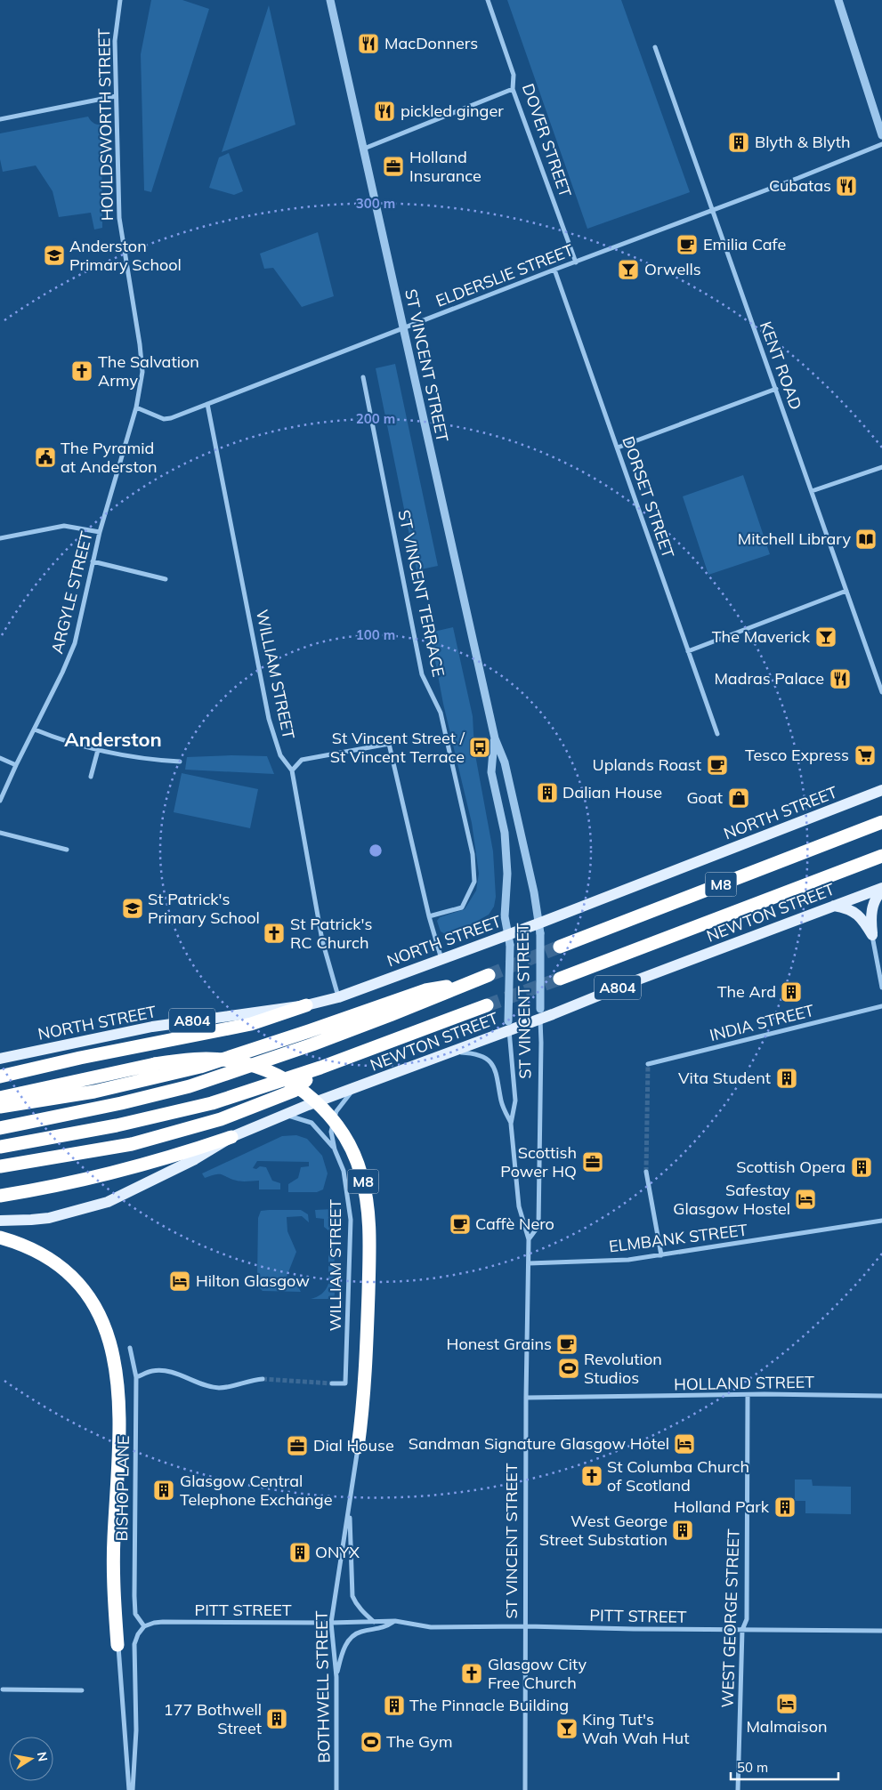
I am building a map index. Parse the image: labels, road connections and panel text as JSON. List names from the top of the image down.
{
  "streets": {
    "highway": ["M8"],
    "main road": ["NORTH STREET", "NEWTON STREET", "A804"],
    "street": [
      "HOULDSWORTH STREET",
      "DOVER STREET",
      "ELDERSLIE STREET",
      "ST VINCENT STREET",
      "KENT ROAD",
      "DORSET STREET",
      "ARGYLE STREET",
      "ST VINCENT TERRACE",
      "WILLIAM STREET",
      "INDIA STREET",
      "ELMBANK STREET",
      "HOLLAND STREET",
      "BISHOP LANE",
      "PITT STREET",
      "WEST GEORGE STREET",
      "BOTHWELL STREET"
    ]
  },
  "crossings": [
    ["HOULDSWORTH STREET", "ELDERSLIE STREET"],
    ["HOULDSWORTH STREET", "ARGYLE STREET"],
    ["DOVER STREET", "ELDERSLIE STREET"],
    ["ELDERSLIE STREET", "ST VINCENT STREET"],
    ["ELDERSLIE STREET", "KENT ROAD"],
    ["ELDERSLIE STREET", "DORSET STREET"],
    ["ELDERSLIE STREET", "ARGYLE STREET"],
    ["ELDERSLIE STREET", "WILLIAM STREET"],
    ["ST VINCENT STREET", "NORTH STREET"],
    ["ST VINCENT STREET", "NEWTON STREET"],
    ["ST VINCENT STREET", "ELMBANK STREET"],
    ["ST VINCENT STREET", "HOLLAND STREET"],
    ["ST VINCENT STREET", "PITT STREET"],
    ["WILLIAM STREET", "NORTH STREET"],
    ["WILLIAM STREET", "NEWTON STREET"],
    ["M8", "BOTHWELL STREET"],
    ["HOLLAND STREET", "WEST GEORGE STREET"],
    ["BISHOP LANE", "PITT STREET"],
    ["PITT STREET", "WEST GEORGE STREET"],
    ["PITT STREET", "BOTHWELL STREET"]
  ],
  "districts": ["Anderston"],
  "places": {
    "restaurant": [
      "MacDonners",
      "pickled ginger",
      "Cubatas",
      "Madras Palace"
    ],
    "building": [
      "Blyth & Blyth",
      "Dalian House",
      "The Ard",
      "Vita Student",
      "Scottish Opera",
      "Glasgow Central Telephone Exchange",
      "Holland Park",
      "West George Street Substation",
      "ONYX",
      "The Pinnacle Building",
      "177 Bothwell Street"
    ],
    "office": ["Holland Insurance", "Scottish Power HQ", "Dial House"],
    "cafe": [
      "Emilia Cafe",
      "Uplands Roast",
      "Caffè Nero",
      "Honest Grains"
    ],
    "school or university": ["Anderston Primary School", "St Patrick's Primary School"],
    "bar": ["Orwells", "The Maverick", "King Tut's Wah Wah Hut"],
    "church": [
      "The Salvation Army",
      "St Patrick's RC Church",
      "St Columba Church of Scotland",
      "Glasgow City Free Church"
    ],
    "public building": ["The Pyramid at Anderston"],
    "library": ["Mitchell Library"],
    "bus stop": ["St Vincent Street / St Vincent Terrace"],
    "supermarket": ["Tesco Express"],
    "shop": ["Goat"],
    "hotel": [
      "Safestay Glasgow Hostel",
      "Hilton Glasgow",
      "Sandman Signature Glasgow Hotel",
      "Malmaison"
    ],
    "sports": ["Revolution Studios", "The Gym"]
  },
  "scale_bar": "50 m",
  "north": "right",
  "rings": ["300 m", "200 m", "100 m"]
}
